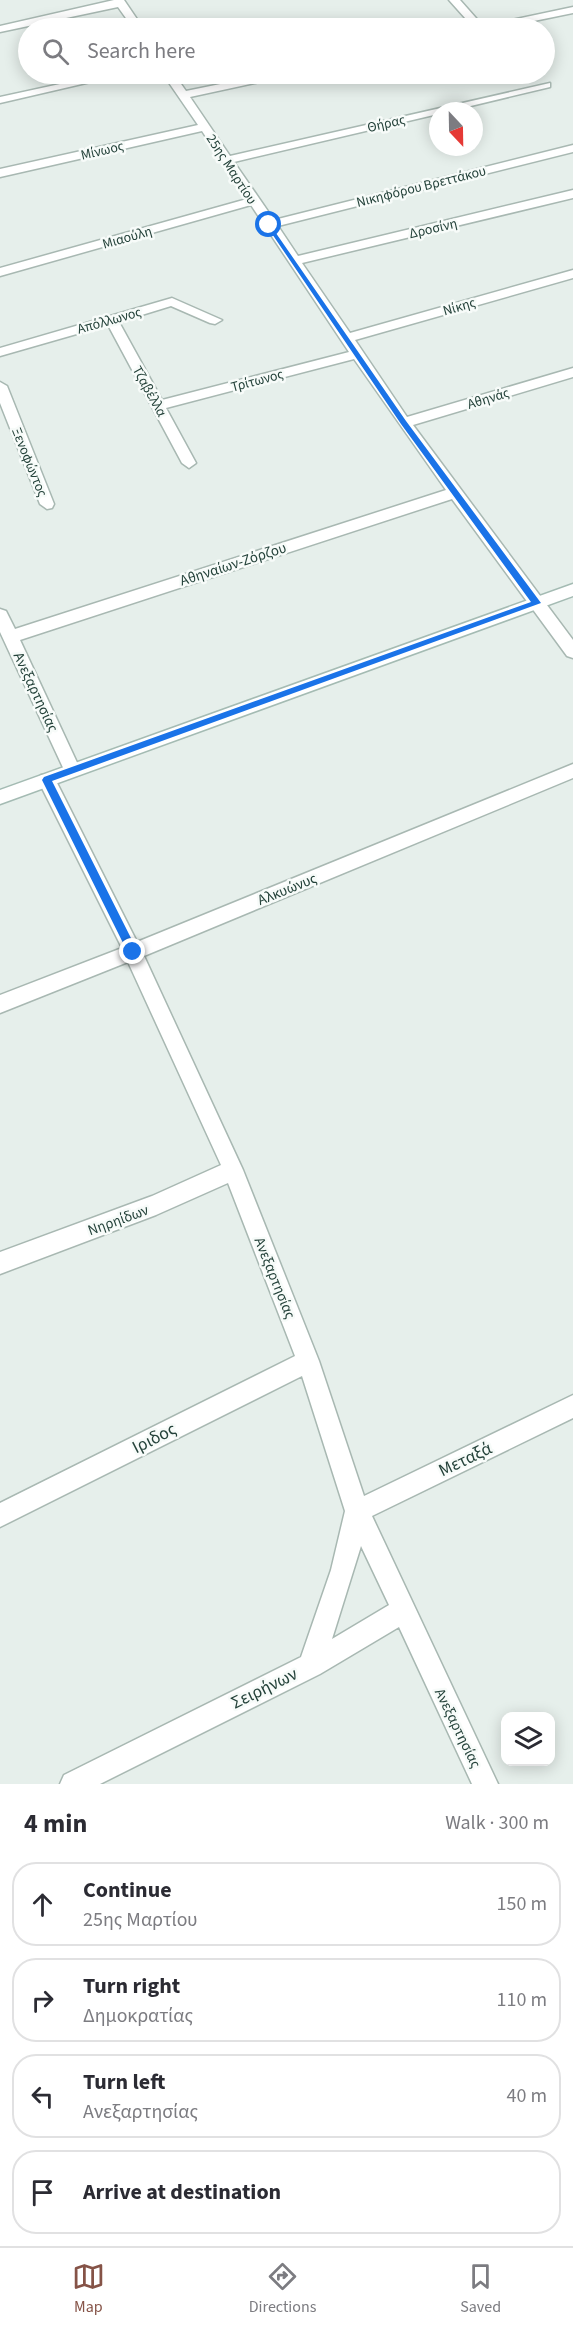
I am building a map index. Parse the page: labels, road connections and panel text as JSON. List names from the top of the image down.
{
  "streets": {
    "street": [
      "Θήρας",
      "Μίνωος",
      "25ης Μαρτίου",
      "Νικηφόρου Βρεττάκου",
      "Δροσίνη",
      "Μιαούλη",
      "Νίκης",
      "Απόλλωνος",
      "Τρίτωνος",
      "Τζαβέλλα",
      "Αθηνάς",
      "Ξενοφώντος",
      "Αθηναίων-Ζόρζου",
      "Ανεξαρτησίας",
      "Αλκυώνυς",
      "Νηρηίδων",
      "Ιριδος",
      "Μεταξά",
      "Σειρήνων"
    ]
  },
  "crossings": [
    ["Θήρας", "25ης Μαρτίου"],
    ["Μίνωος", "25ης Μαρτίου"],
    ["25ης Μαρτίου", "Νικηφόρου Βρεττάκου"],
    ["25ης Μαρτίου", "Δροσίνη"],
    ["25ης Μαρτίου", "Μιαούλη"],
    ["25ης Μαρτίου", "Νίκης"],
    ["25ης Μαρτίου", "Τρίτωνος"],
    ["25ης Μαρτίου", "Αθηνάς"],
    ["25ης Μαρτίου", "Αθηναίων-Ζόρζου"],
    ["Απόλλωνος", "Τζαβέλλα"],
    ["Τρίτωνος", "Τζαβέλλα"],
    ["Αθηναίων-Ζόρζου", "Ανεξαρτησίας"],
    ["Ανεξαρτησίας", "Αλκυώνυς"],
    ["Ανεξαρτησίας", "Νηρηίδων"],
    ["Ανεξαρτησίας", "Ιριδος"],
    ["Ανεξαρτησίας", "Μεταξά"],
    ["Ανεξαρτησίας", "Σειρήνων"],
    ["Μεταξά", "Σειρήνων"]
  ],
  "north": "bottom",
  "page": {
    "search": "Search here",
    "heading": ["4 min", "Walk · 300 m"],
    "list": [
      ["Continue", "25ης Μαρτίου", "150 m"],
      ["Turn right", "Δημοκρατίας", "110 m"],
      ["Turn left", "Ανεξαρτησίας", "40 m"],
      "Arrive at destination"
    ],
    "nav": ["Map", "Directions", "Saved"]
  }
}
